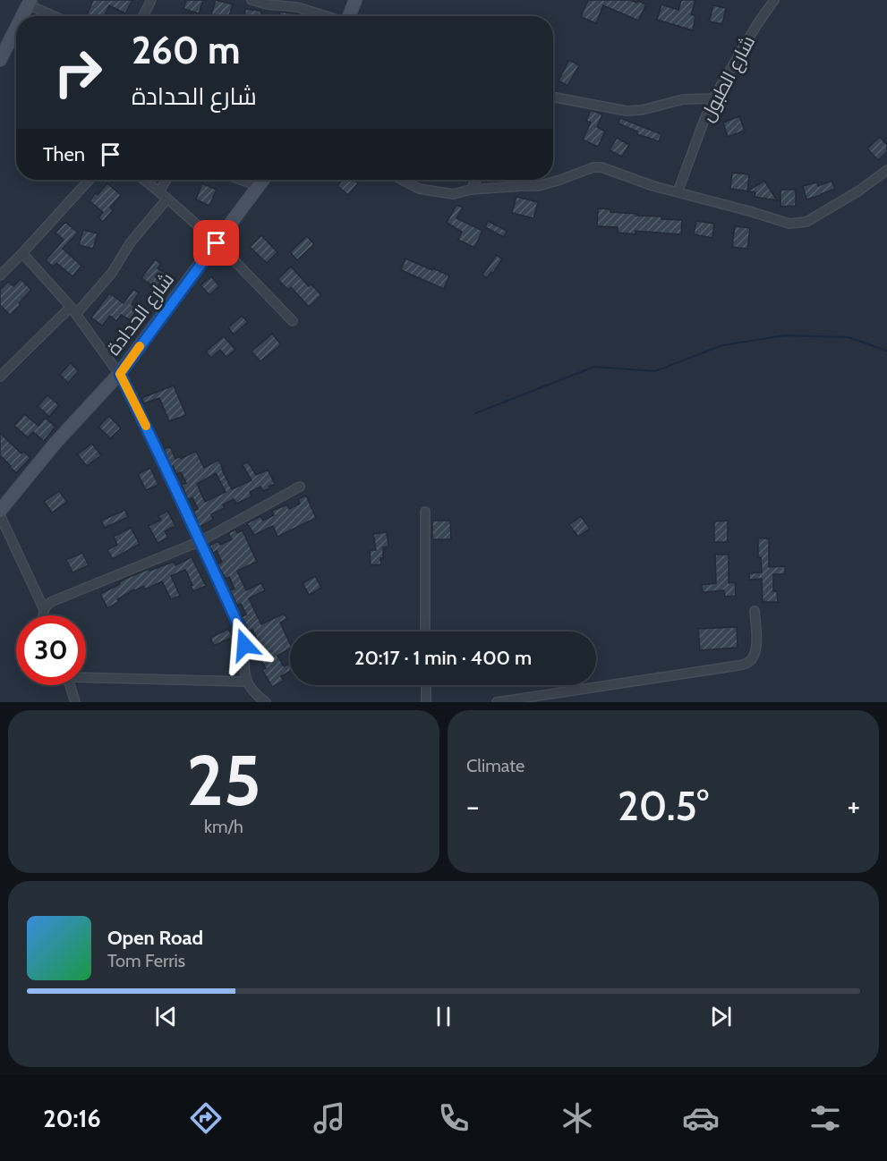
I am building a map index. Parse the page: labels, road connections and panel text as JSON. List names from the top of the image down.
{
  "streets": {
    "street": ["شارع الطبول", "شارع الحدادة"]
  },
  "page": {
    "turn": ["260 m", "شارع الحدادة"],
    "then": "Then",
    "limit": "30",
    "trip": "20:17 · 1 min · 400 m",
    "tile": [
      ["25", "km/h"],
      "Climate"
    ],
    "heat": ["−", "20.5°", "+"],
    "song": ["Open Road", "Tom Ferris"],
    "tabs": "20:16"
  }
}
